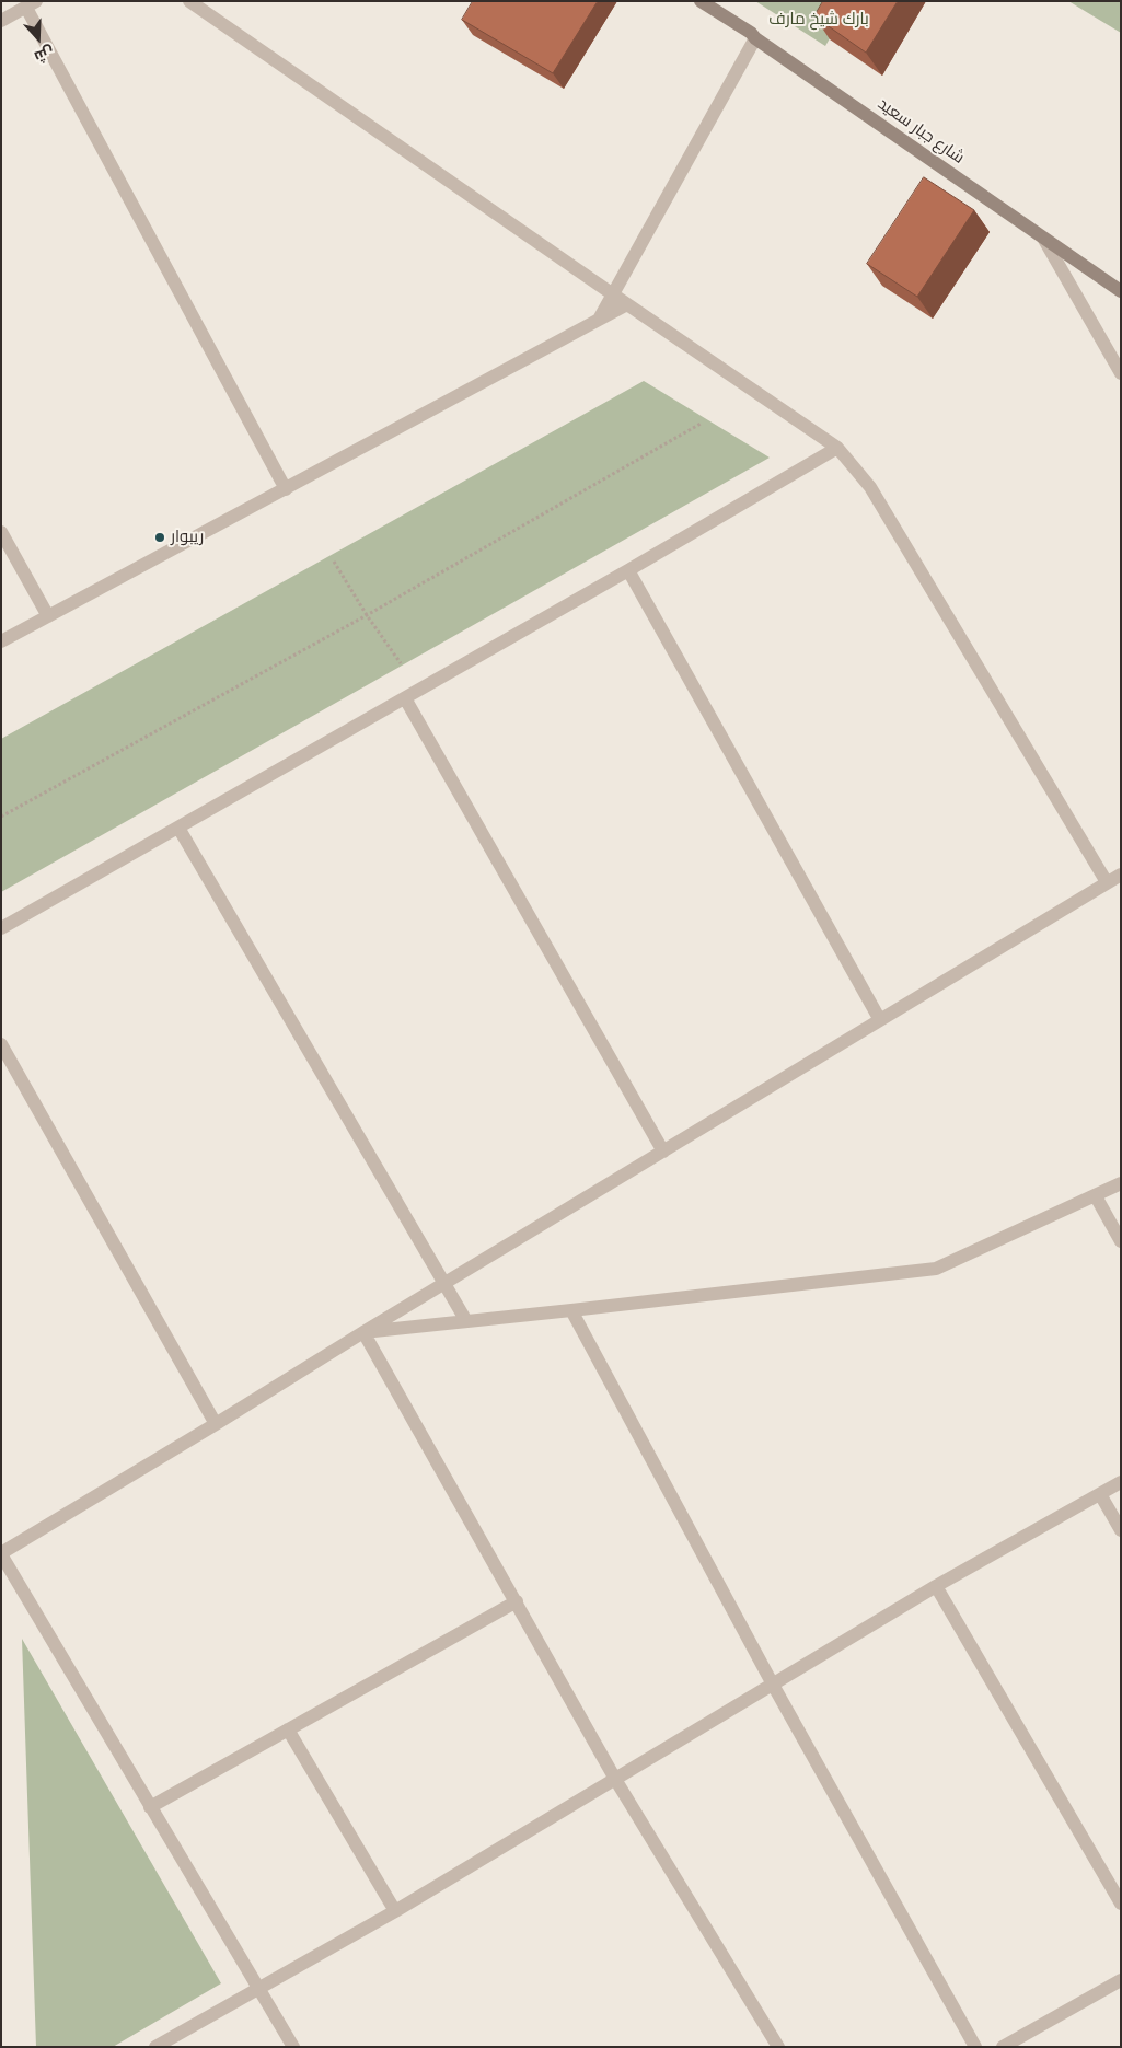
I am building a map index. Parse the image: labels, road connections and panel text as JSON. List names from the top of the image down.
{
  "streets": {
    "street": ["شارع جبار سعيد"]
  },
  "parks": ["بارك شيخ مارف"],
  "places": ["ريبوار"],
  "north": "bottom"
}
